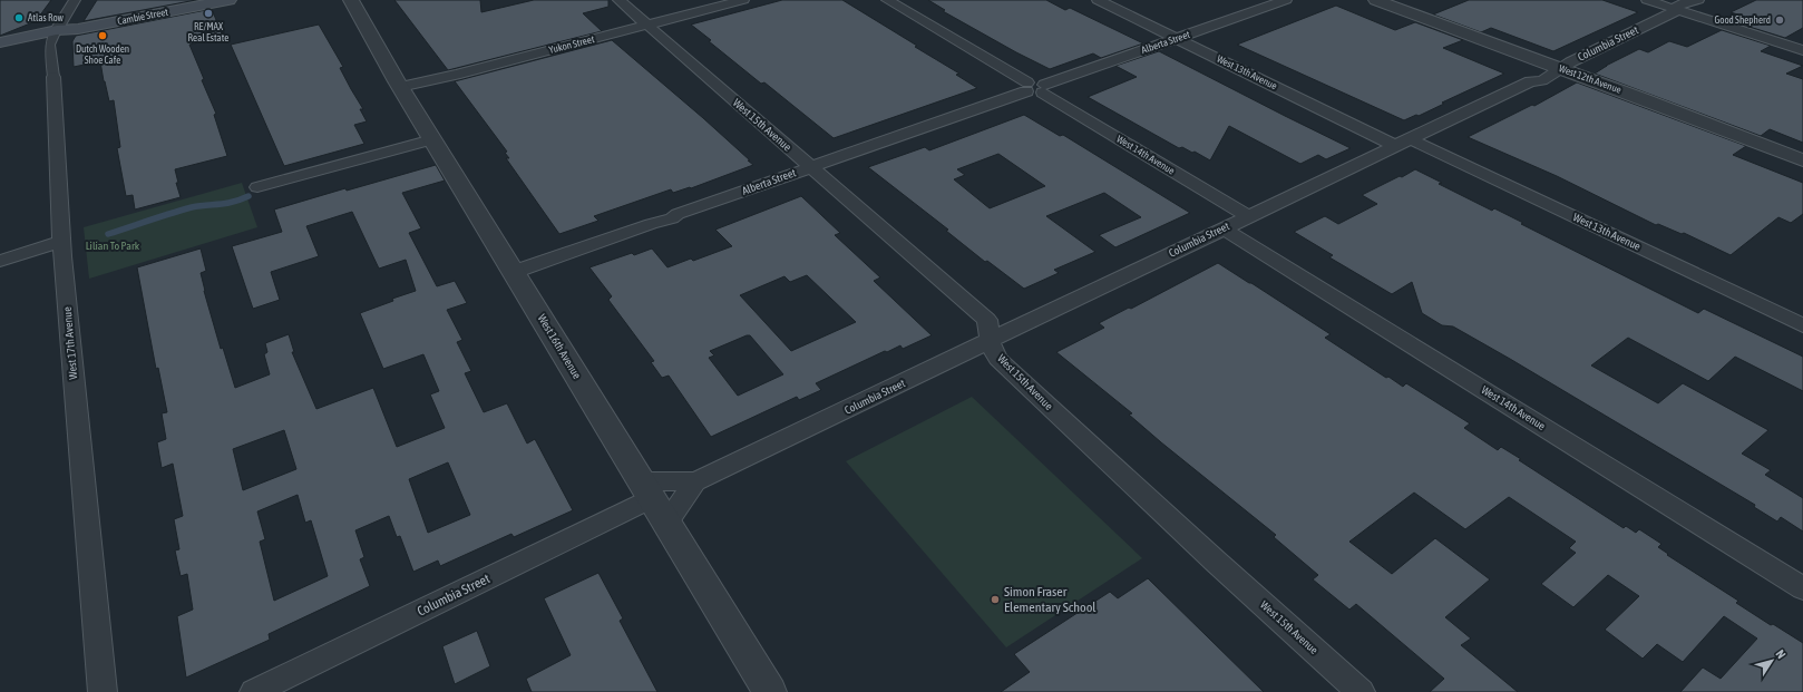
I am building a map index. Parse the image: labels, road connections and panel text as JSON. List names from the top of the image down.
{
  "streets": {
    "main road": ["Cambie Street"],
    "street": [
      "Alberta Street",
      "Columbia Street",
      "Yukon Street",
      "West 13th Avenue",
      "West 12th Avenue",
      "West 15th Avenue",
      "West 14th Avenue",
      "West 17th Avenue",
      "West 16th Avenue"
    ]
  },
  "crossings": [
    ["Cambie Street", "West 17th Avenue"],
    ["Alberta Street", "West 13th Avenue"],
    ["Alberta Street", "West 15th Avenue"],
    ["Alberta Street", "West 14th Avenue"],
    ["Alberta Street", "West 16th Avenue"],
    ["Columbia Street", "West 13th Avenue"],
    ["Columbia Street", "West 12th Avenue"],
    ["Columbia Street", "West 15th Avenue"],
    ["Columbia Street", "West 14th Avenue"],
    ["Columbia Street", "West 16th Avenue"],
    ["Yukon Street", "West 15th Avenue"],
    ["Yukon Street", "West 16th Avenue"]
  ],
  "parks": ["Lilian To Park"],
  "places": [
    "RE/MAX Real Estate",
    "Atlas Row",
    "Good Shepherd",
    "Dutch Wooden Shoe Cafe",
    "Simon Fraser Elementary School"
  ],
  "north": "top right"
}
